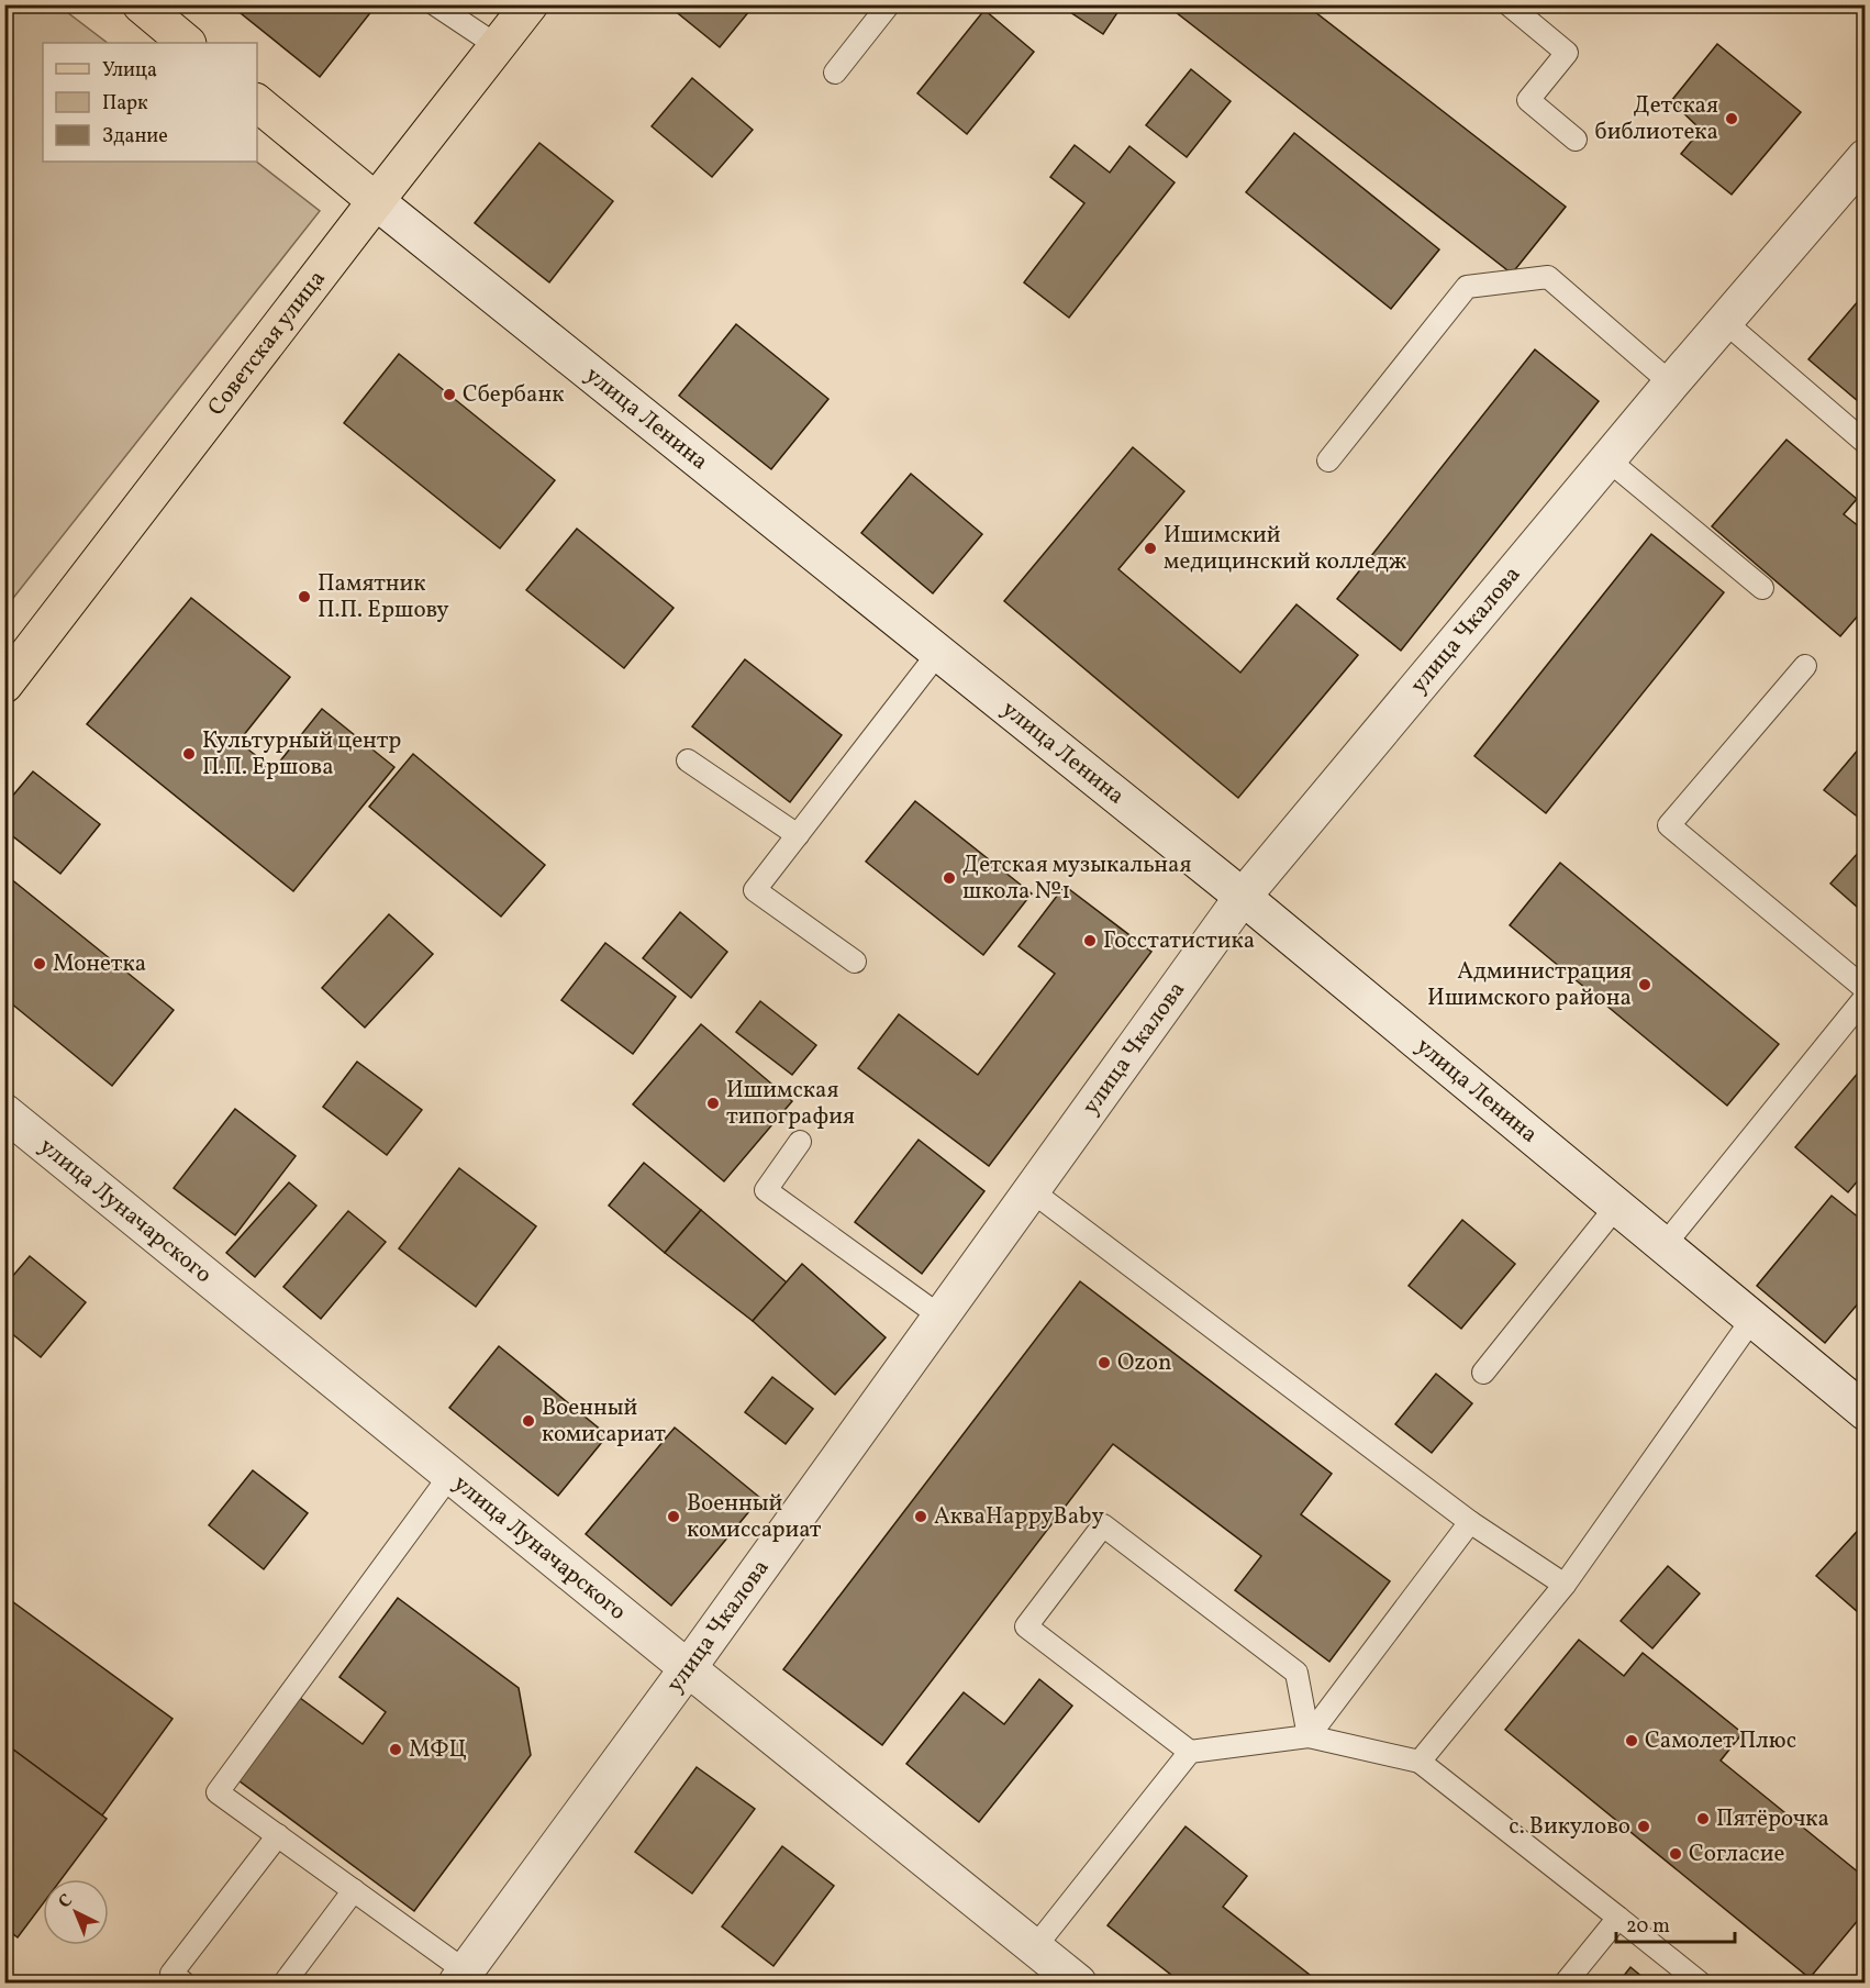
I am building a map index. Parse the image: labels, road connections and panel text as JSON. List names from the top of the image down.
{
  "streets": {
    "main road": ["Советская улица", "улица Ленина"],
    "street": ["улица Чкалова", "улица Луначарского"]
  },
  "crossings": [
    ["Советская улица", "улица Ленина"],
    ["улица Ленина", "улица Чкалова"],
    ["улица Чкалова", "улица Луначарского"]
  ],
  "places": [
    "Детская библиотека",
    "Сбербанк",
    "Ишимский медицинский колледж",
    "Памятник П.П. Ершову",
    "Культурный центр П.П. Ершова",
    "Детская музыкальная школа №1",
    "Госстатистика",
    "Монетка",
    "Администрация Ишимского района",
    "Ишимская типография",
    "Ozon",
    "Военный комисариат",
    "Военный комиссариат",
    "АкваHappyBaby",
    "Самолет Плюс",
    "МФЦ",
    "Пятёрочка",
    "с. Викулово",
    "Согласие"
  ],
  "legend": ["Улица", "Парк", "Здание"],
  "scale_bar": "20 m",
  "north": "top left"
}
